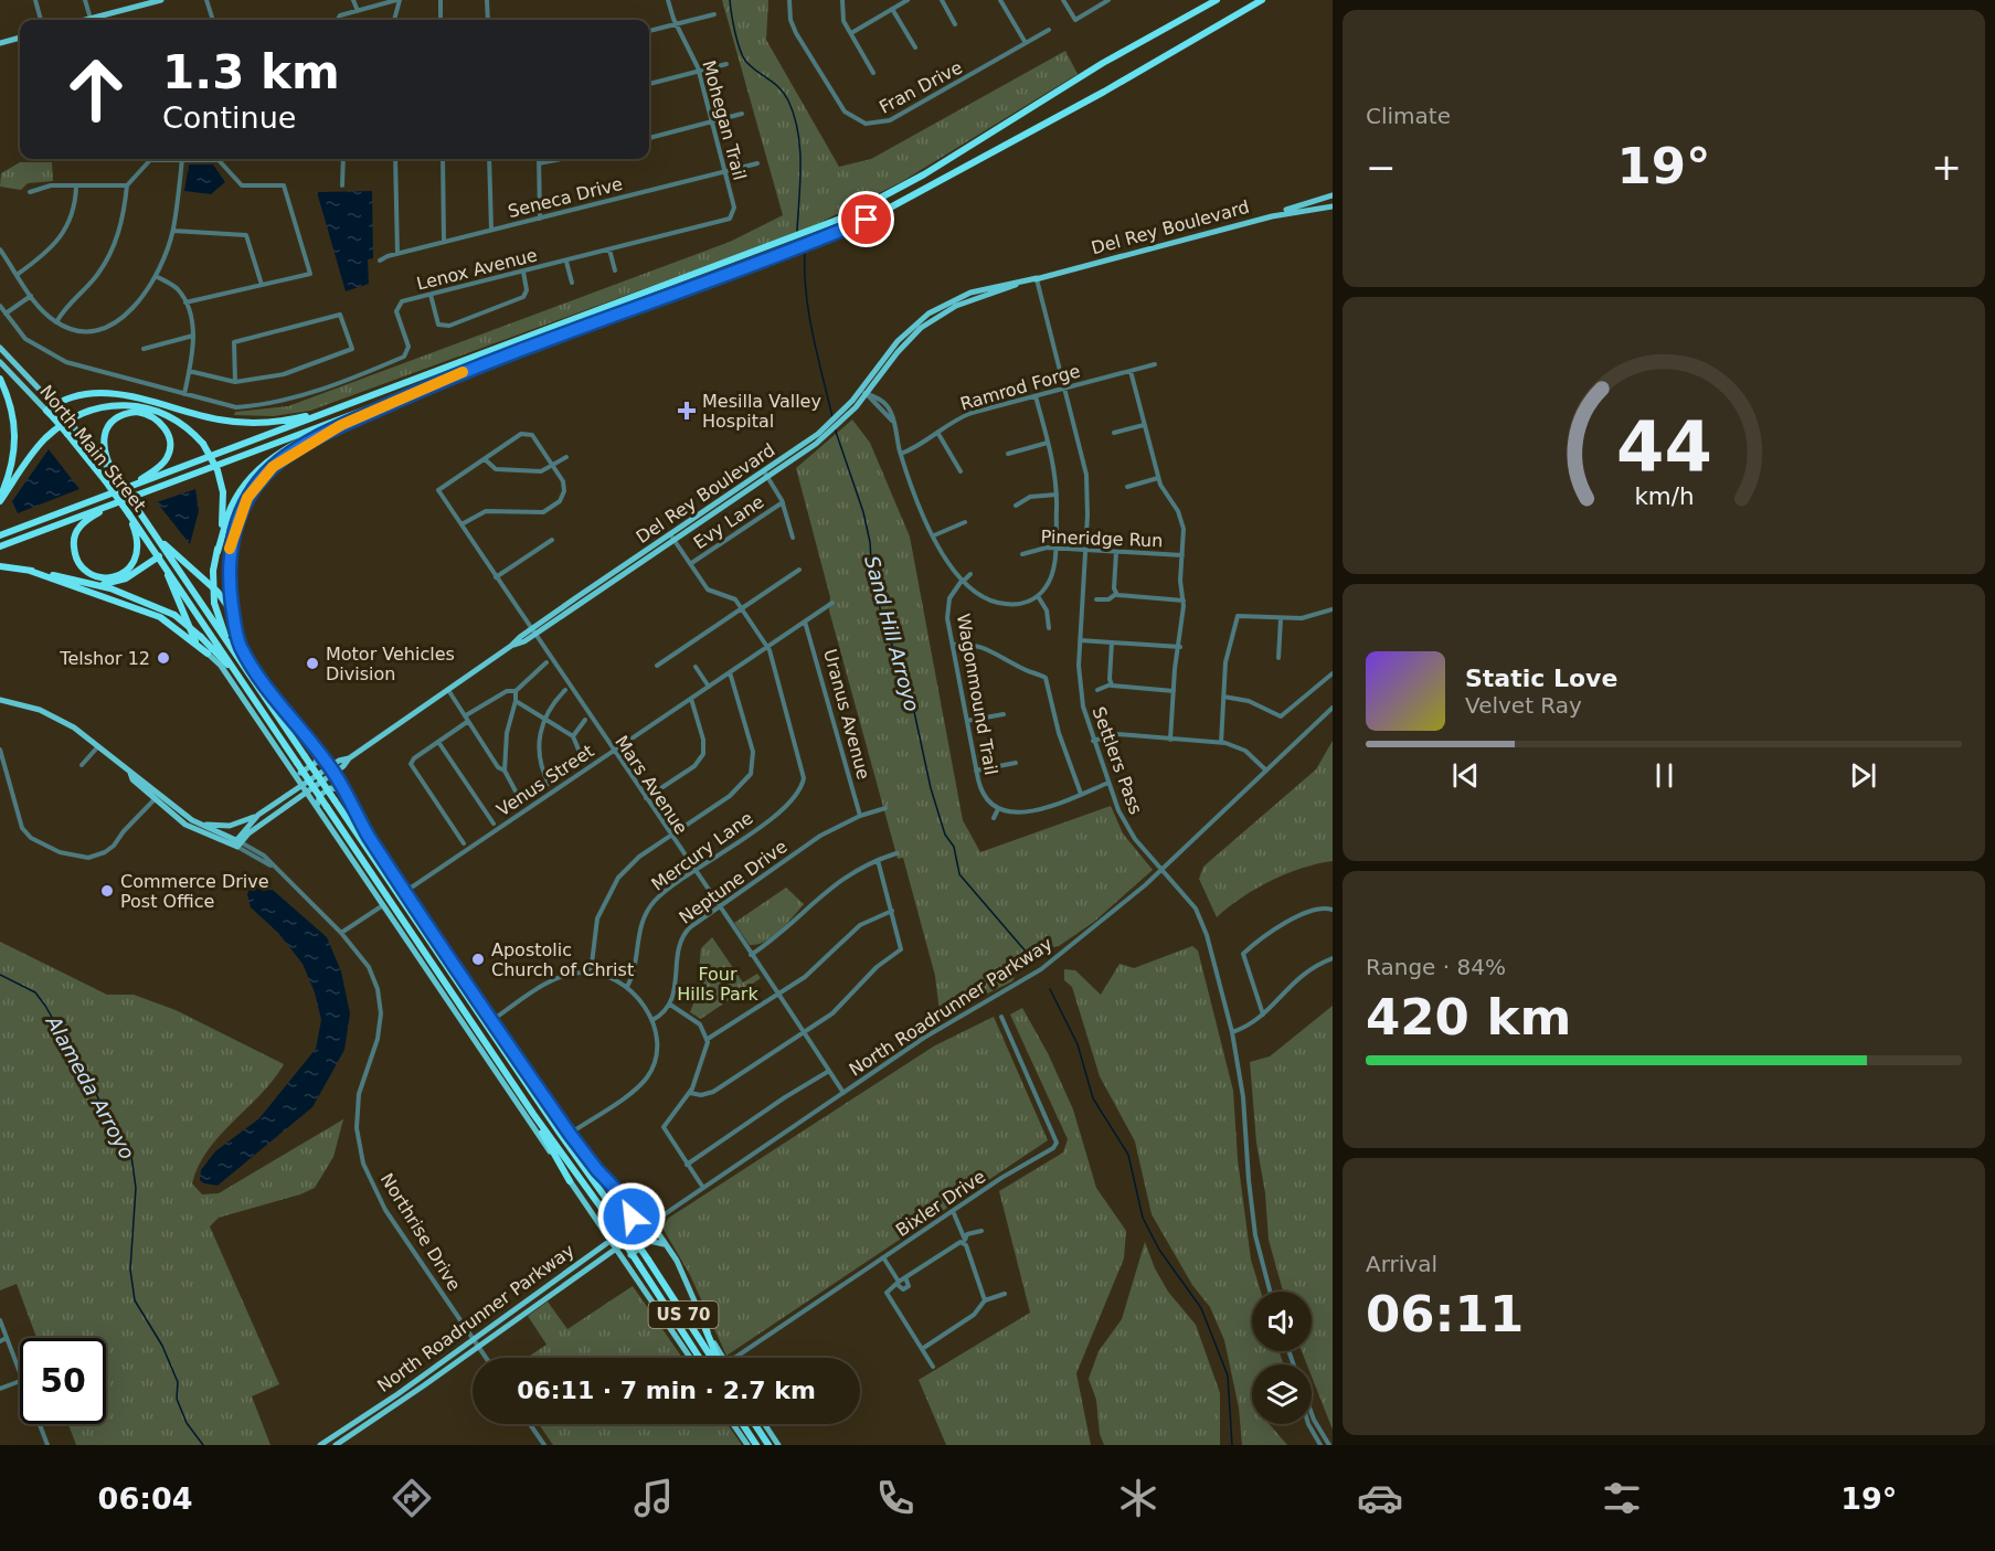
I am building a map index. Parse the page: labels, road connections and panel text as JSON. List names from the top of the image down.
{
  "streets": {
    "highway": ["North Main Street", "US 70"],
    "main road": ["Del Rey Boulevard", "North Roadrunner Parkway"],
    "street": [
      "Fran Drive",
      "Mohegan Trail",
      "Seneca Drive",
      "Lenox Avenue",
      "Ramrod Forge",
      "Evy Lane",
      "Pineridge Run",
      "Wagonmound Trail",
      "Uranus Avenue",
      "Settlers Pass",
      "Venus Street",
      "Mars Avenue",
      "Mercury Lane",
      "Neptune Drive",
      "Bixler Drive",
      "Northrise Drive"
    ]
  },
  "crossings": [
    ["Mohegan Trail", "Seneca Drive"],
    ["Mohegan Trail", "Lenox Avenue"],
    ["Del Rey Boulevard", "Settlers Pass"],
    ["Del Rey Boulevard", "Mars Avenue"],
    ["Del Rey Boulevard", "Mercury Lane"],
    ["Del Rey Boulevard", "Northrise Drive"],
    ["Ramrod Forge", "Settlers Pass"],
    ["North Main Street", "US 70"],
    ["Evy Lane", "Mercury Lane"],
    ["Pineridge Run", "Settlers Pass"],
    ["Uranus Avenue", "Venus Street"],
    ["Uranus Avenue", "Neptune Drive"],
    ["Settlers Pass", "North Roadrunner Parkway"],
    ["Venus Street", "Mars Avenue"],
    ["Venus Street", "Mercury Lane"],
    ["Mars Avenue", "Mercury Lane"],
    ["Mars Avenue", "Neptune Drive"],
    ["Mars Avenue", "North Roadrunner Parkway"],
    ["North Roadrunner Parkway", "Northrise Drive"]
  ],
  "water": ["Sand Hill Arroyo", "Alameda Arroyo"],
  "parks": ["Four Hills Park"],
  "places": {
    "health": ["Mesilla Valley Hospital"],
    "other": [
      "Telshor 12",
      "Motor Vehicles Division",
      "Commerce Drive Post Office",
      "Apostolic Church of Christ"
    ]
  },
  "page": {
    "tile": [
      "Climate",
      ["Range · 84%", "420 km"],
      ["Arrival", "06:11"]
    ],
    "turn": ["1.3 km", "Continue"],
    "heat": ["−", "19°", "+"],
    "song": ["Static Love", "Velvet Ray"],
    "limit": "50",
    "trip": "06:11 · 7 min · 2.7 km",
    "tabs": ["06:04", "19°"],
    "gauge": ["44", "km/h"]
  }
}
